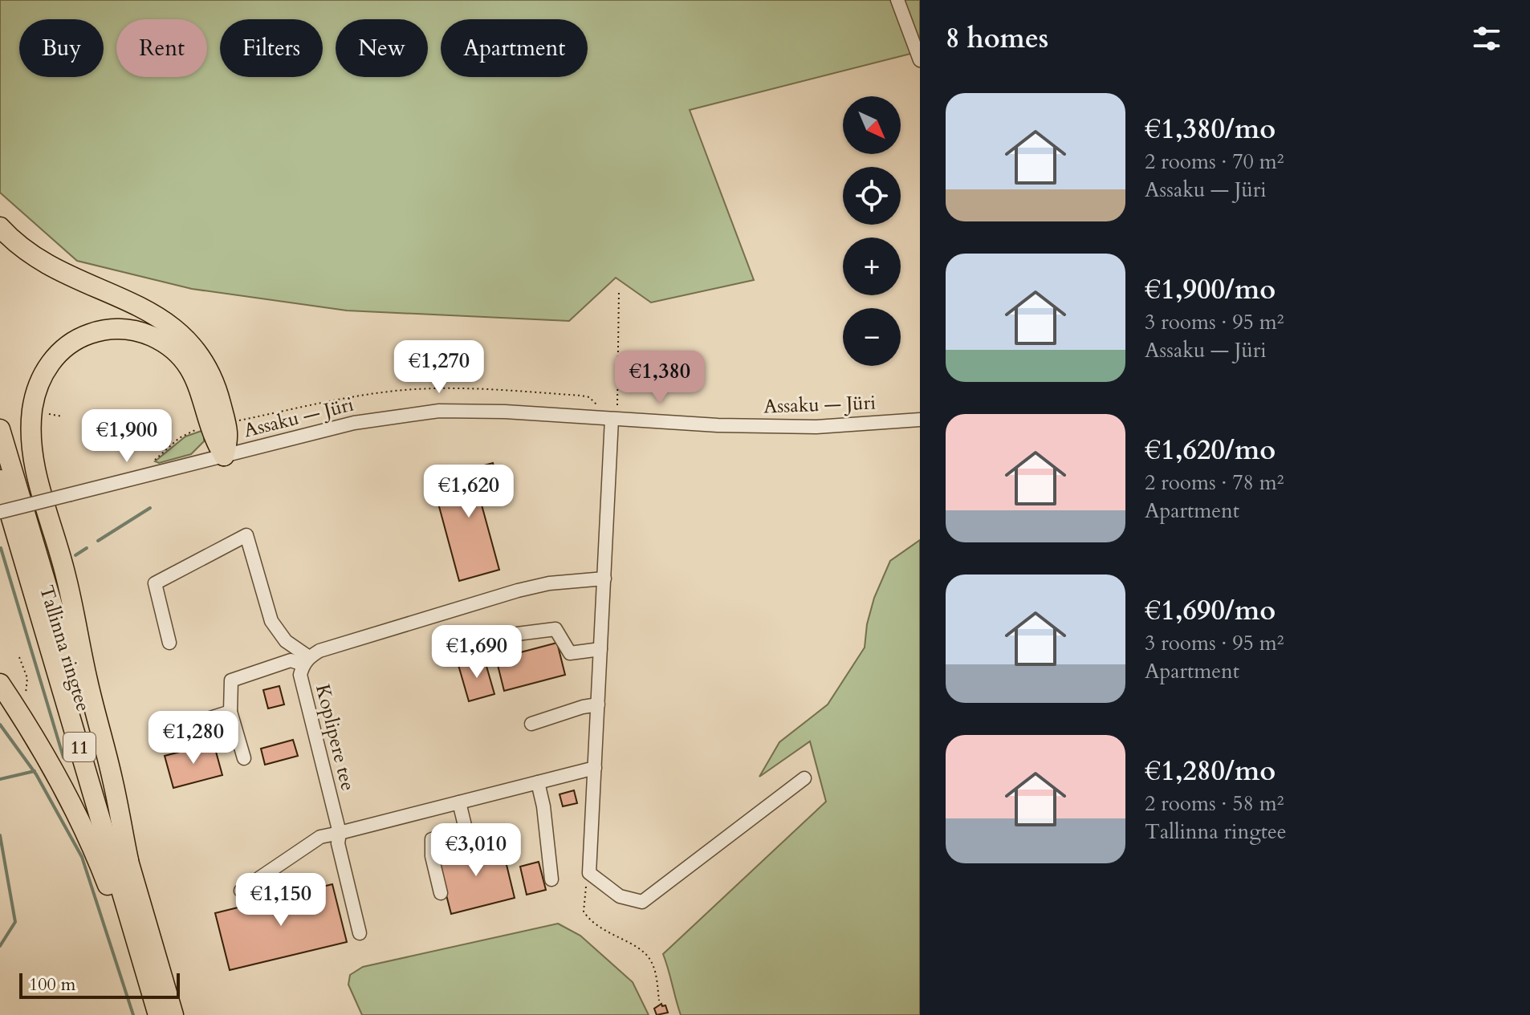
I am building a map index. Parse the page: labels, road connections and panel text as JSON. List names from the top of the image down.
{
  "streets": {
    "highway": ["Tallinna ringtee", "11"],
    "street": ["Assaku — Jüri", "Koplipere tee"]
  },
  "scale_bar": "100 m",
  "north": "bottom right",
  "page": {
    "heading": "8 homes",
    "chip": [
      "Buy",
      "Rent",
      "Filters",
      "New",
      "Apartment"
    ],
    "list": [
      {
        "name": "€1,380/mo",
        "note": "2 rooms · 70 m² · Assaku — Jüri"
      },
      {
        "name": "€1,900/mo",
        "note": "3 rooms · 95 m² · Assaku — Jüri"
      },
      {
        "name": "€1,620/mo",
        "note": "2 rooms · 78 m² · Apartment"
      },
      {
        "name": "€1,690/mo",
        "note": "3 rooms · 95 m² · Apartment"
      },
      {
        "name": "€1,280/mo",
        "note": "2 rooms · 58 m² · Tallinna ringtee"
      }
    ],
    "map_buttons": ["+", "−"],
    "price": [
      "€1,270",
      "€1,380",
      "€1,900",
      "€1,620",
      "€1,690",
      "€1,280",
      "€3,010",
      "€1,150"
    ],
    "scale": "100 m"
  }
}
